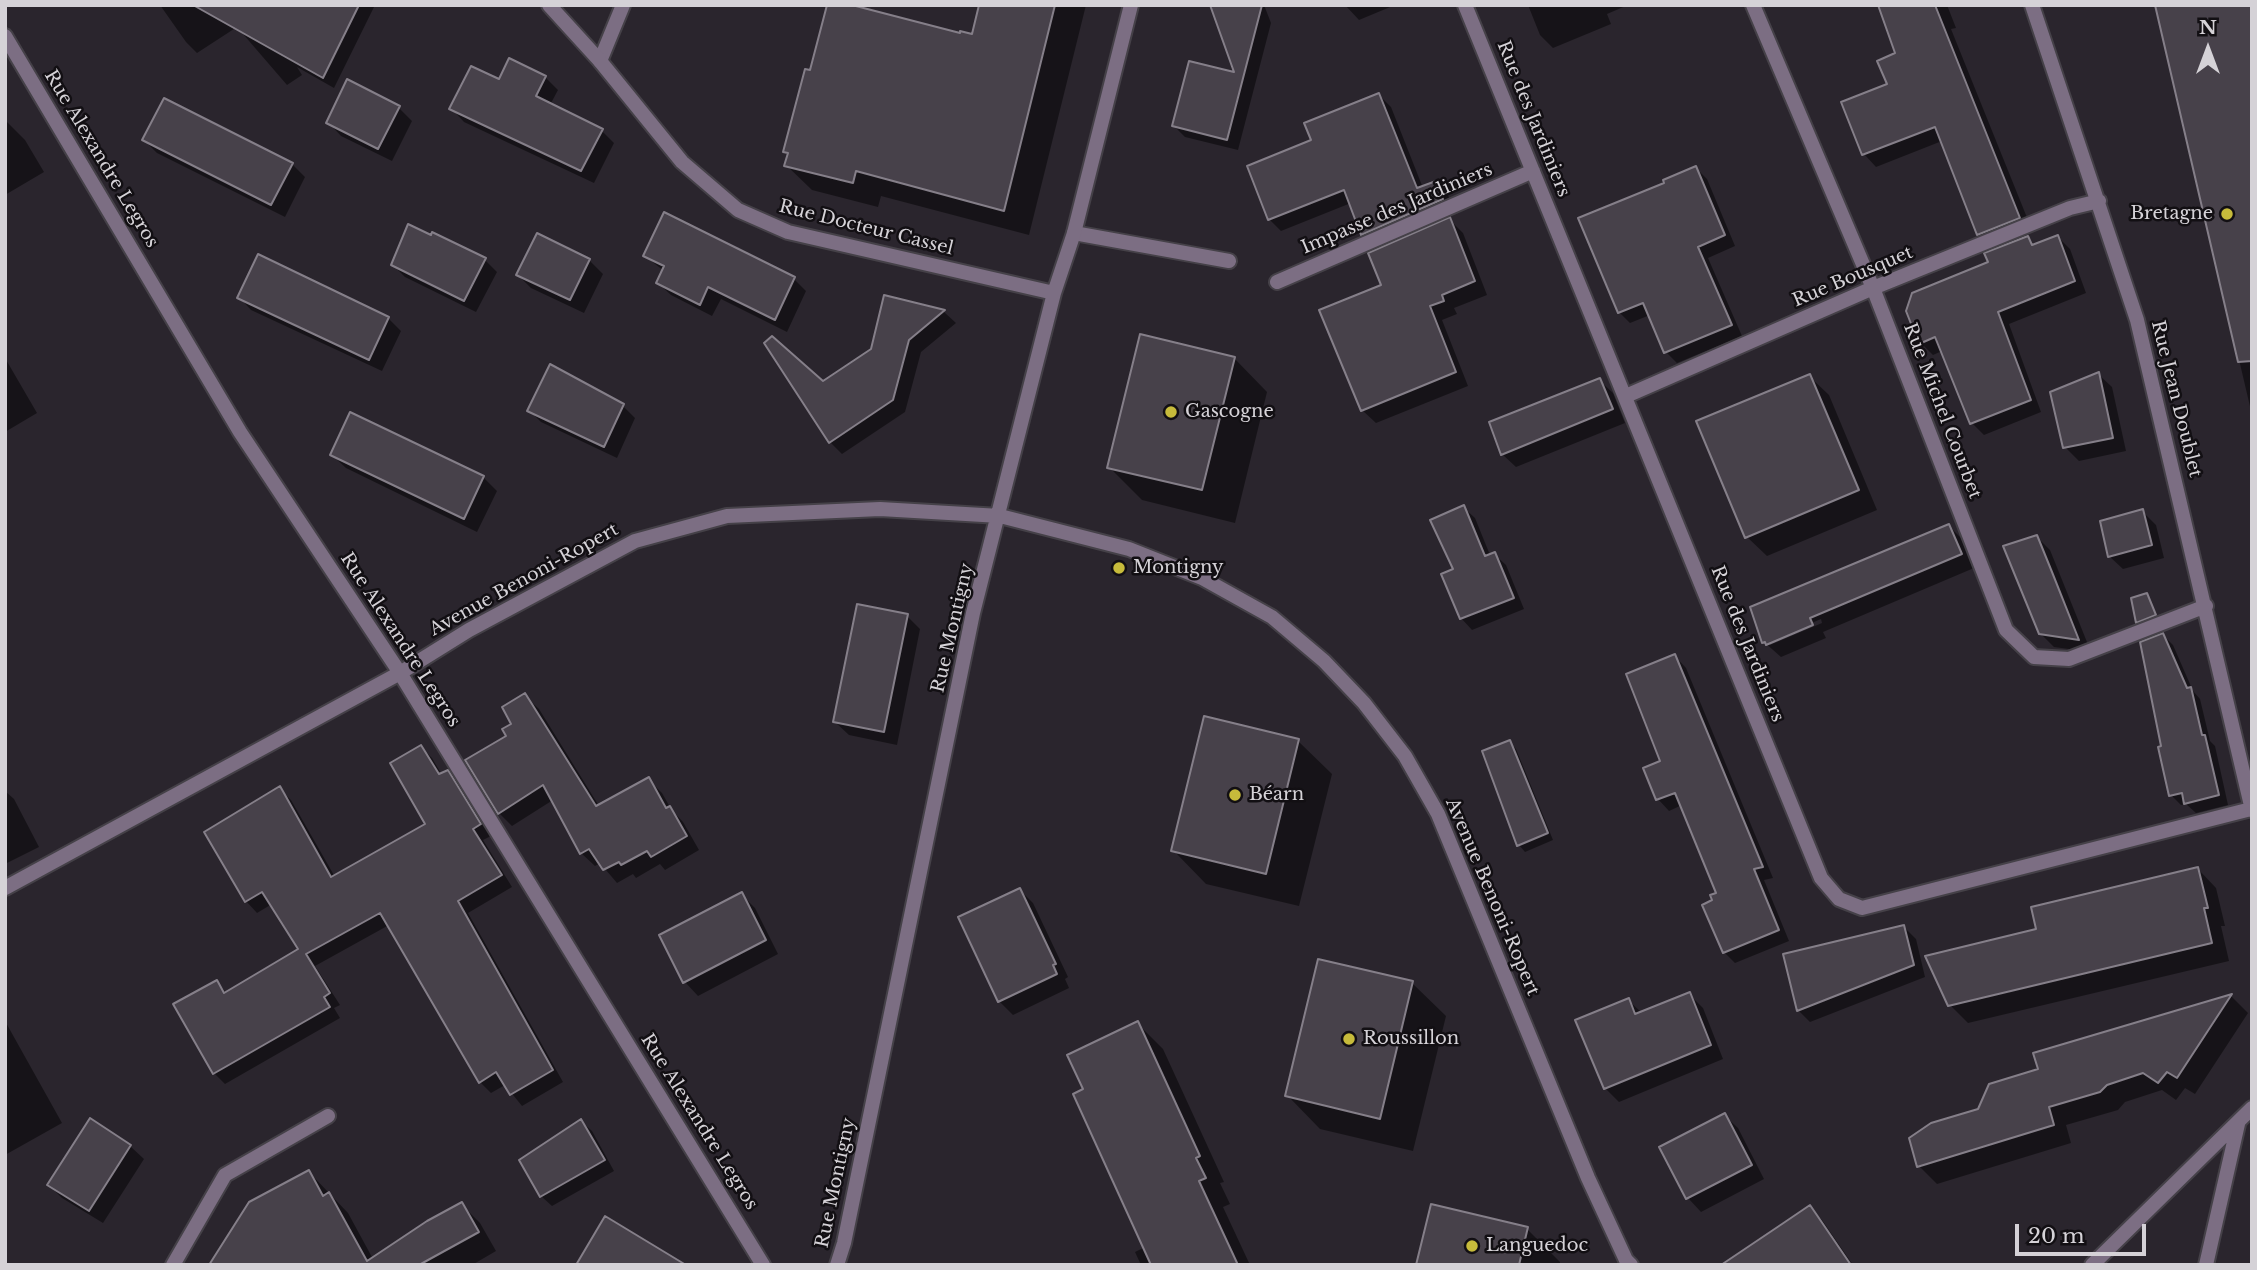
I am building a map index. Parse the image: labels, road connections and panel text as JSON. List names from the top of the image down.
{
  "streets": {
    "street": [
      "Rue des Jardiniers",
      "Rue Alexandre Legros",
      "Impasse des Jardiniers",
      "Rue Docteur Cassel",
      "Rue Bousquet",
      "Rue Jean Doublet",
      "Rue Michel Courbet",
      "Avenue Benoni-Ropert",
      "Rue Montigny"
    ]
  },
  "crossings": [
    ["Rue des Jardiniers", "Impasse des Jardiniers"],
    ["Rue des Jardiniers", "Rue Bousquet"],
    ["Rue des Jardiniers", "Rue Jean Doublet"],
    ["Rue Alexandre Legros", "Avenue Benoni-Ropert"],
    ["Rue Docteur Cassel", "Rue Montigny"],
    ["Rue Bousquet", "Rue Jean Doublet"],
    ["Rue Bousquet", "Rue Michel Courbet"],
    ["Rue Jean Doublet", "Rue Michel Courbet"],
    ["Avenue Benoni-Ropert", "Rue Montigny"]
  ],
  "places": [
    "Bretagne",
    "Gascogne",
    "Montigny",
    "Béarn",
    "Roussillon",
    "Languedoc"
  ],
  "scale_bar": "20 m",
  "north": "top"
}
